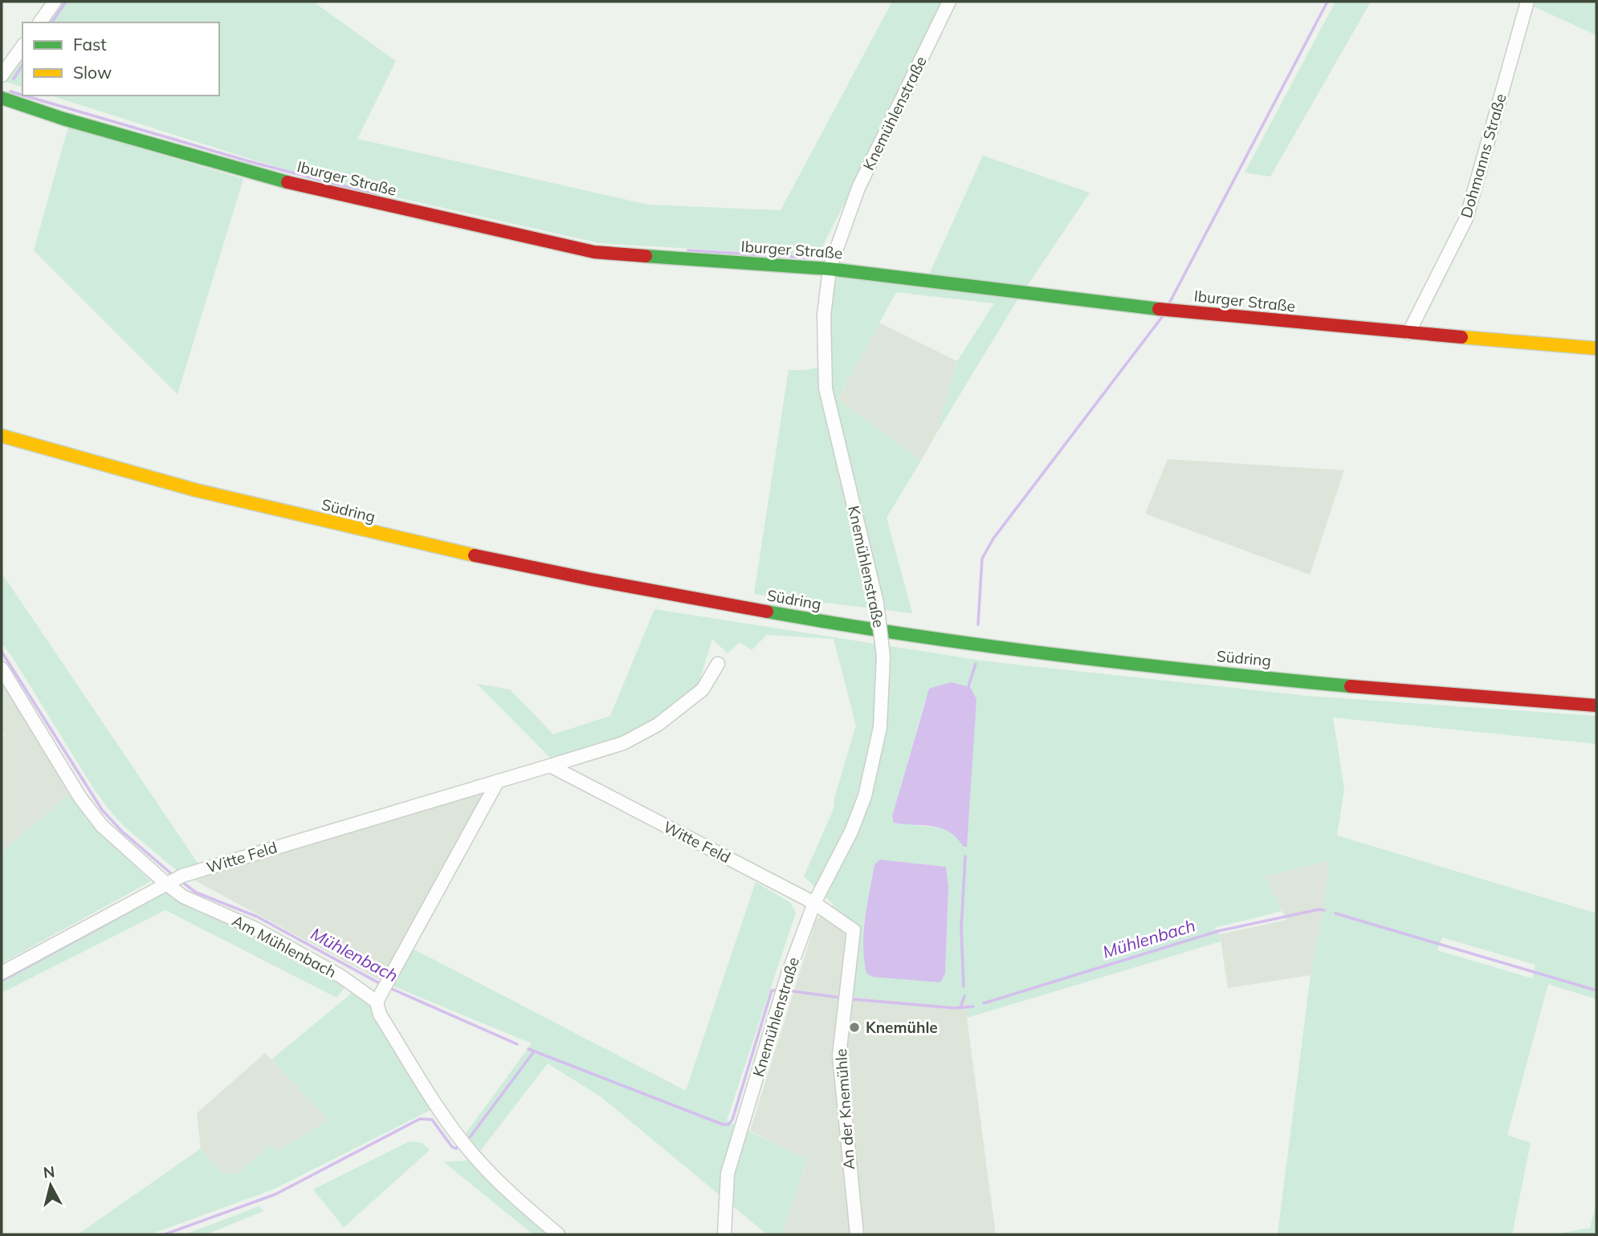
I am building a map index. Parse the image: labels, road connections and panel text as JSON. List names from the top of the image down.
{
  "streets": {
    "street": [
      "Knemühlenstraße",
      "Dohmanns Straße",
      "Iburger Straße",
      "Südring",
      "Witte Feld",
      "Am Mühlenbach",
      "An der Knemühle"
    ]
  },
  "crossings": [
    ["Knemühlenstraße", "Iburger Straße"],
    ["Knemühlenstraße", "Witte Feld"],
    ["Knemühlenstraße", "An der Knemühle"],
    ["Dohmanns Straße", "Iburger Straße"],
    ["Witte Feld", "Am Mühlenbach"],
    ["Witte Feld", "An der Knemühle"]
  ],
  "water": ["Mühlenbach"],
  "places": ["Knemühle"],
  "legend": ["Fast", "Slow"],
  "north": "top"
}
